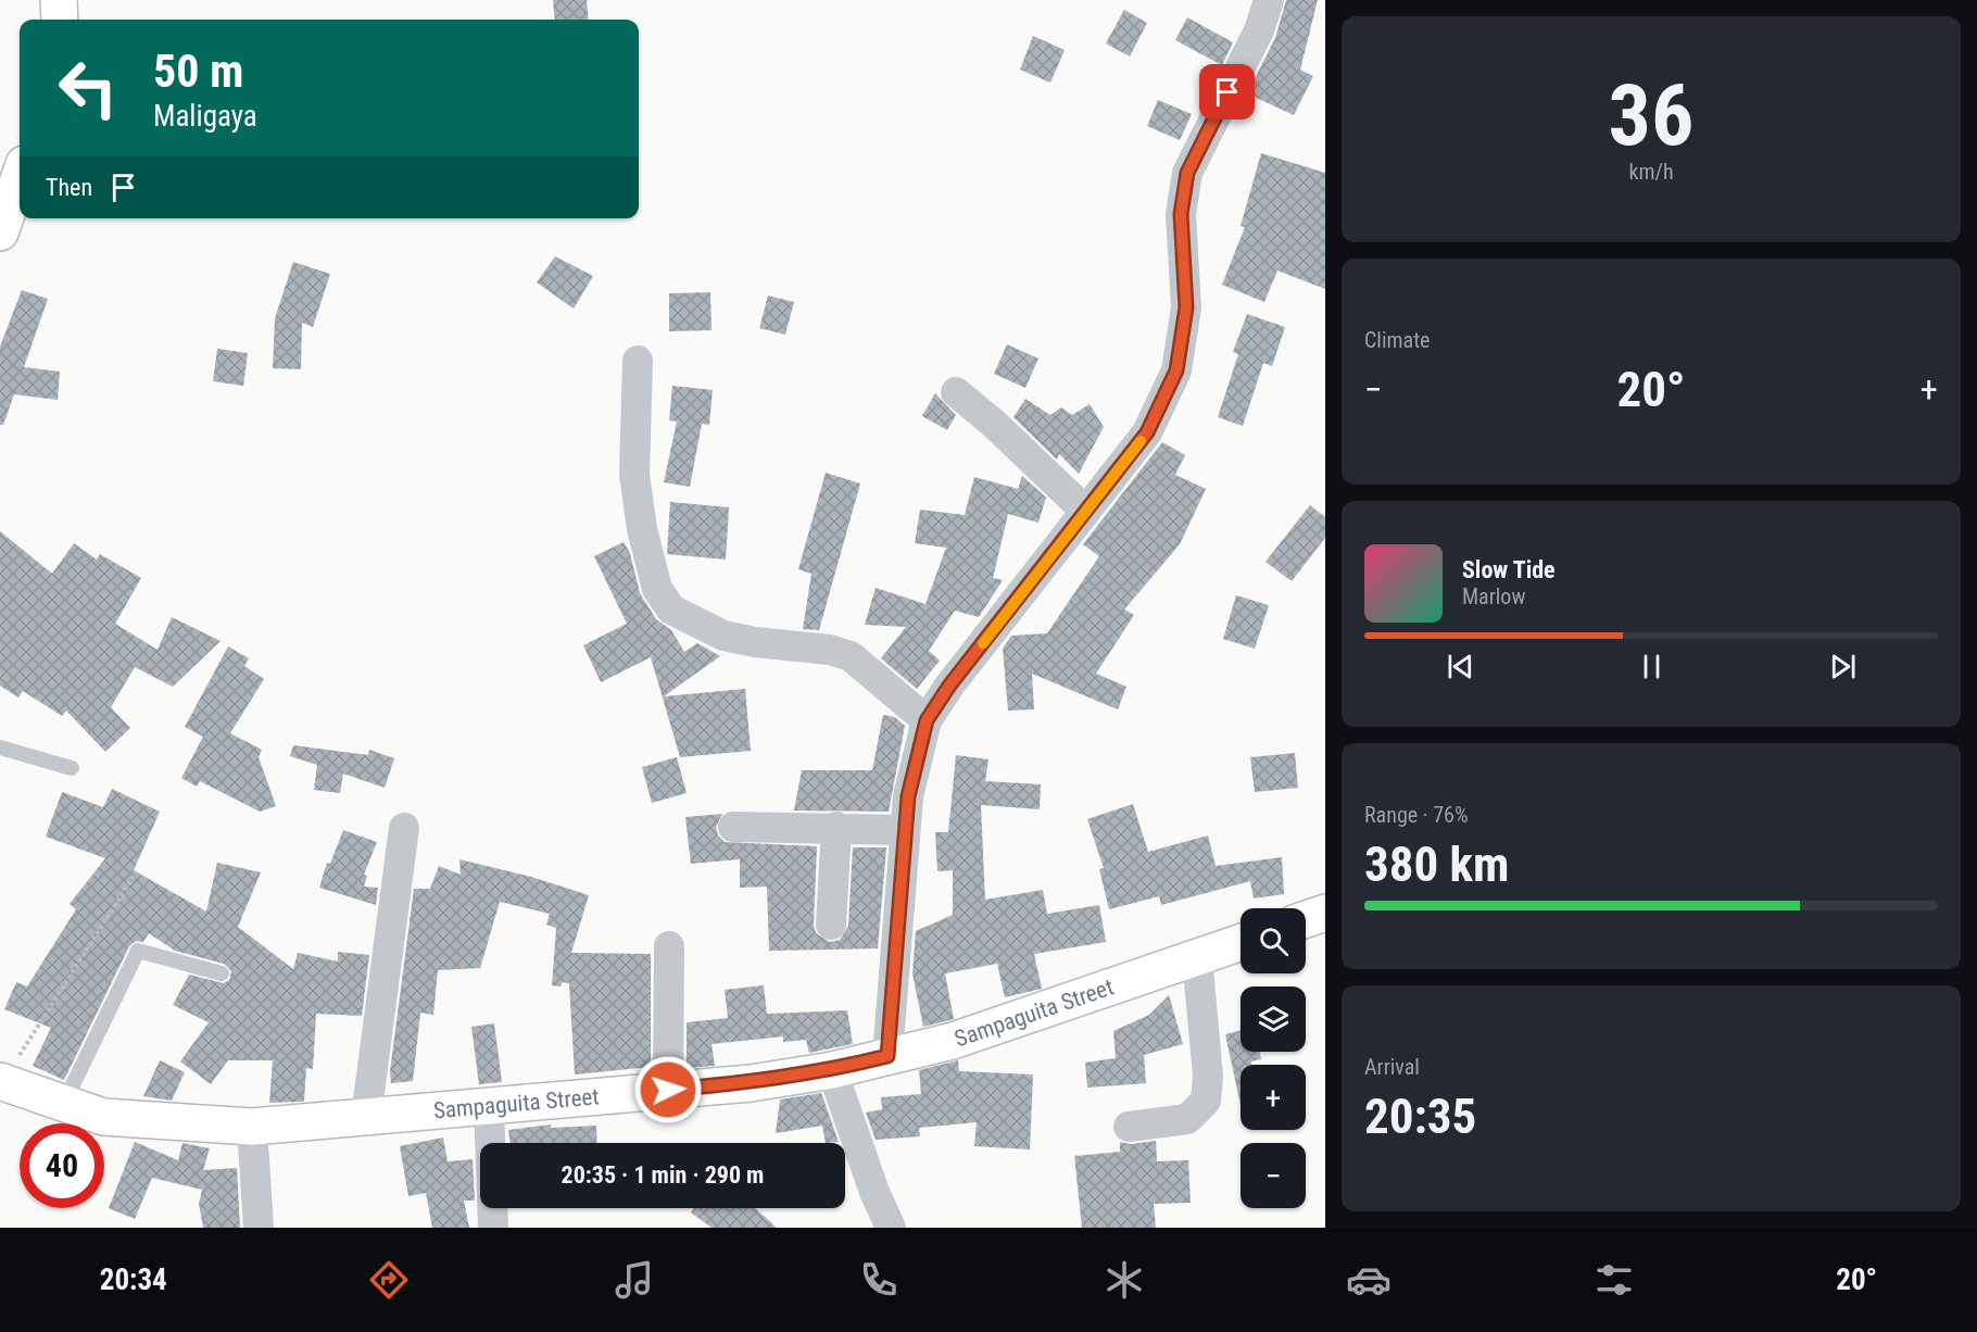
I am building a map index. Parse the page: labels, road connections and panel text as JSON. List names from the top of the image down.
{
  "streets": {
    "street": ["Sampaguita Street"]
  },
  "page": {
    "tile": [
      ["36", "km/h"],
      "Climate",
      ["Range · 76%", "380 km"],
      ["Arrival", "20:35"]
    ],
    "turn": ["50 m", "Maligaya"],
    "then": "Then",
    "heat": ["−", "20°", "+"],
    "song": ["Slow Tide", "Marlow"],
    "map_buttons": ["+", "−"],
    "limit": "40",
    "trip": "20:35 · 1 min · 290 m",
    "tabs": ["20:34", "20°"]
  }
}
